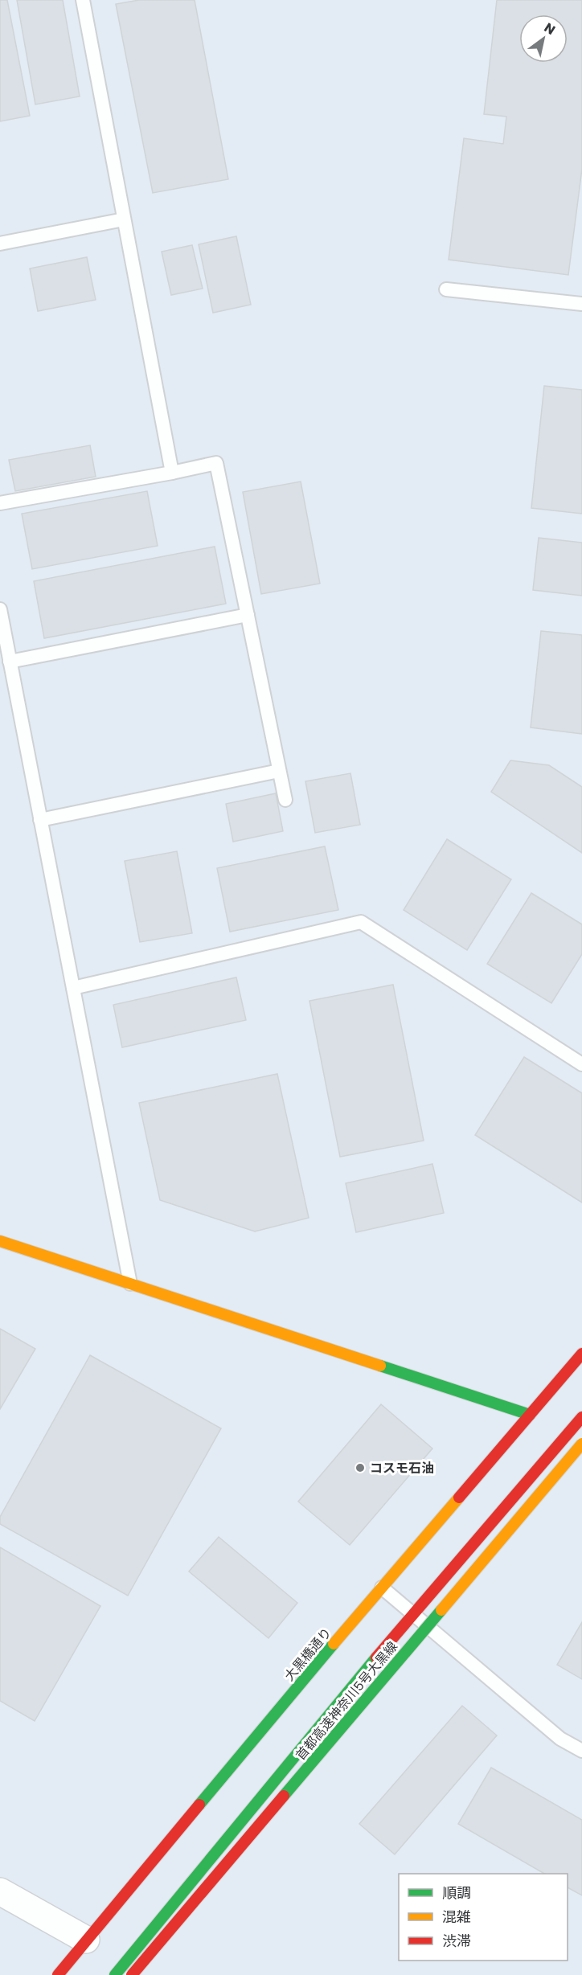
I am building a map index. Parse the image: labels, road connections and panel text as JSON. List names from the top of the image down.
{
  "streets": {
    "main road": ["大黒橋通り", "首都高速神奈川5号大黒線"]
  },
  "places": ["コスモ石油"],
  "legend": ["順調", "混雑", "渋滞"],
  "north": "top right"
}
